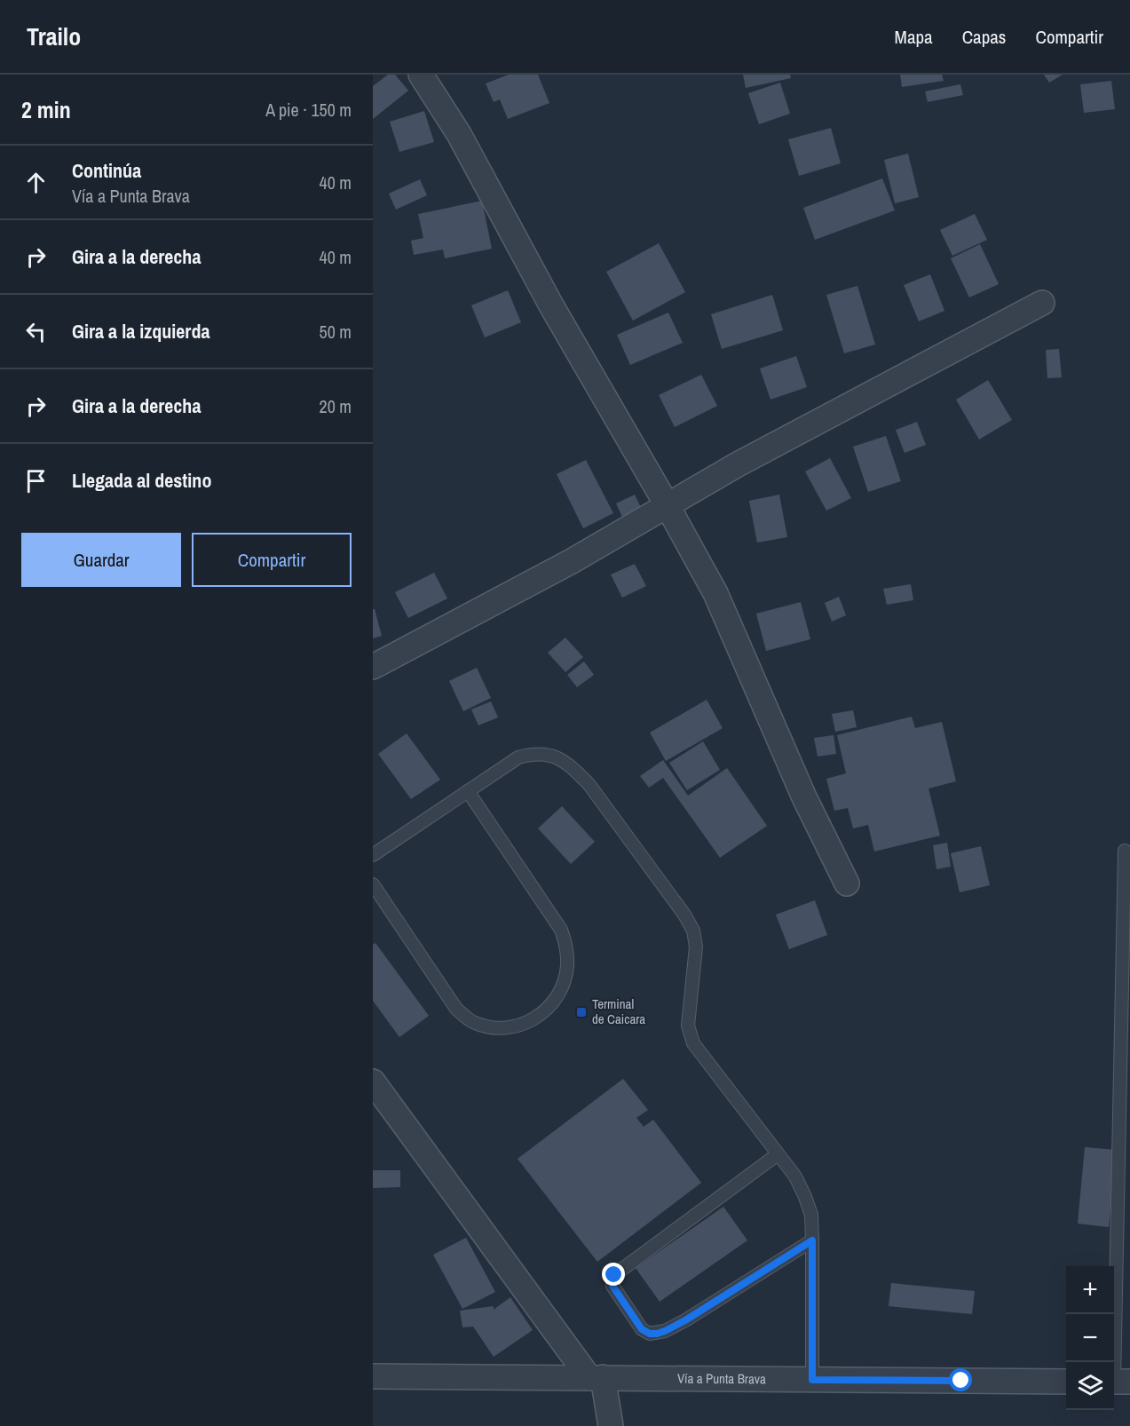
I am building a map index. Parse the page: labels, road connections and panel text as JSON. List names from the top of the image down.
{
  "streets": {
    "street": ["Vía a Punta Brava"]
  },
  "places": {
    "transit": ["Terminal de Caicara"]
  },
  "page": {
    "header": "Trailo",
    "nav": ["Mapa", "Capas", "Compartir"],
    "heading": ["2 min", "A pie · 150 m"],
    "list": [
      ["Continúa", "Vía a Punta Brava", "40 m"],
      ["Gira a la derecha", "40 m"],
      ["Gira a la izquierda", "50 m"],
      ["Gira a la derecha", "20 m"],
      "Llegada al destino"
    ],
    "buttons": ["Guardar", "Compartir"],
    "map_buttons": ["+", "−"]
  }
}
